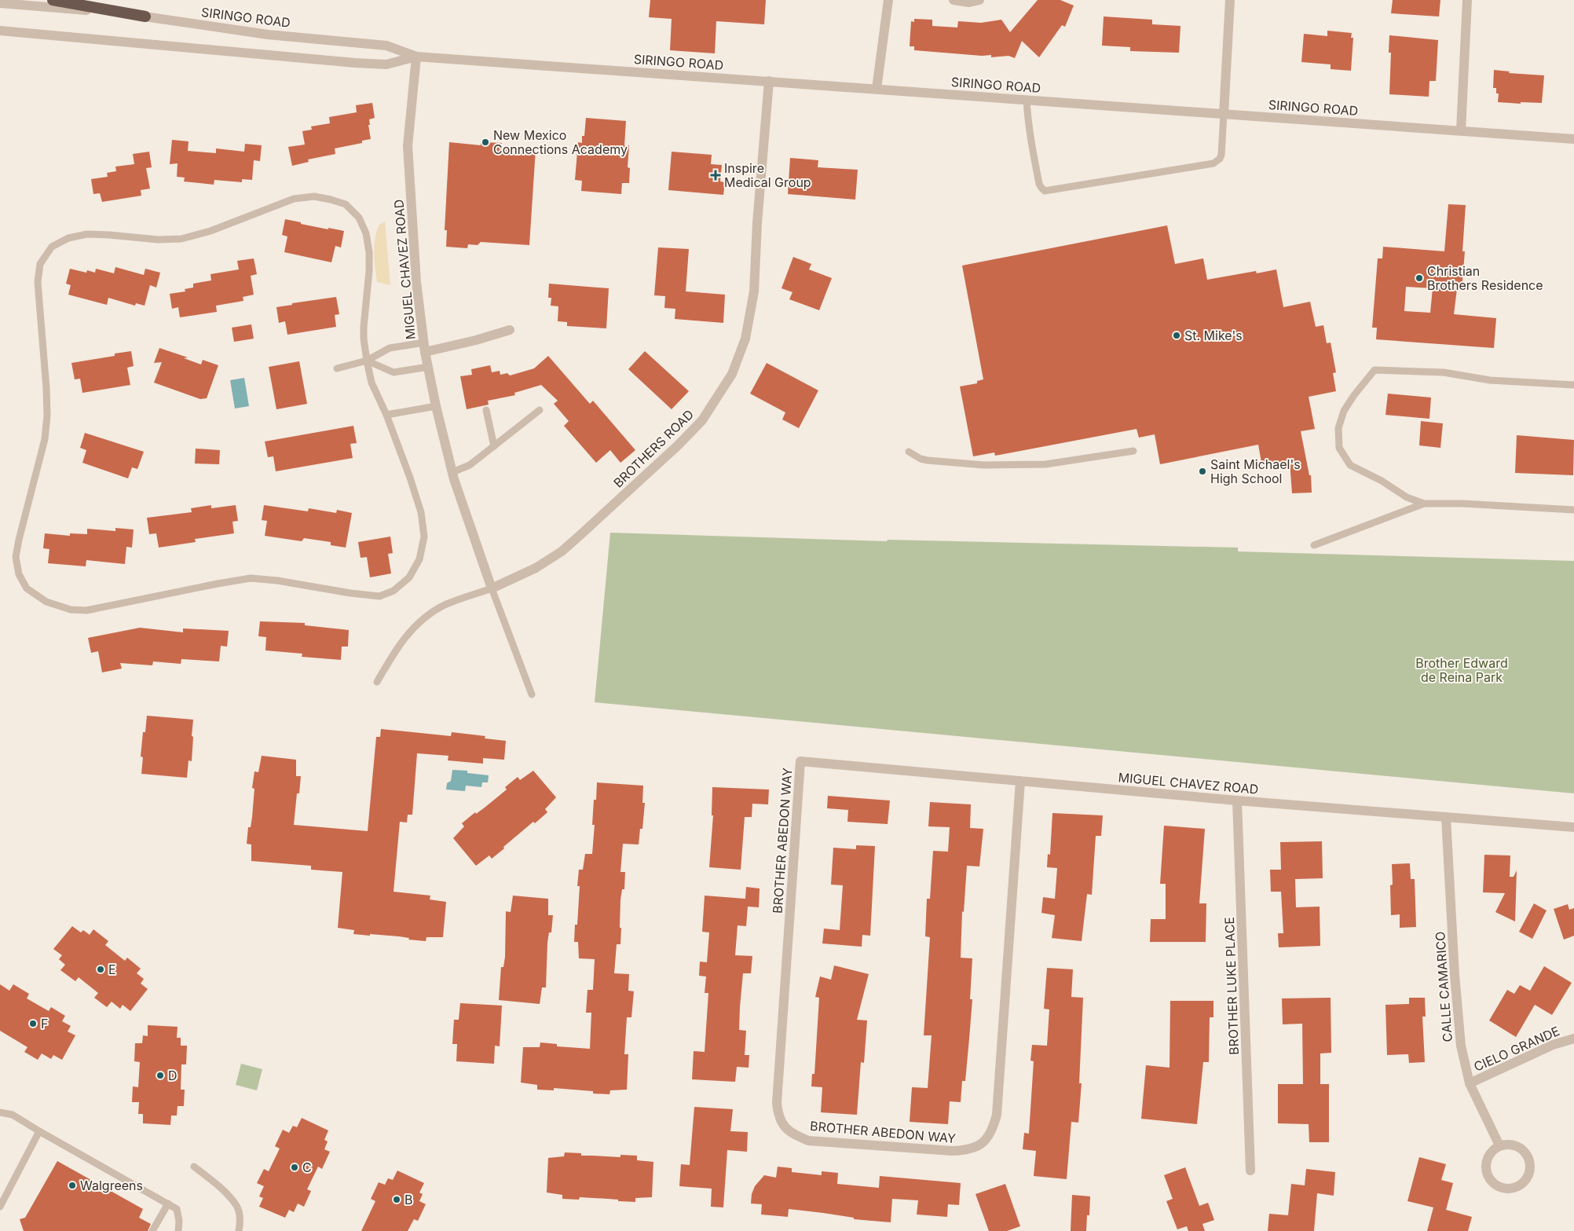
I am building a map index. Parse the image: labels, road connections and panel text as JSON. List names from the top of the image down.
{
  "streets": {
    "street": [
      "SIRINGO ROAD",
      "MIGUEL CHAVEZ ROAD",
      "BROTHERS ROAD",
      "BROTHER ABEDON WAY",
      "BROTHER LUKE PLACE",
      "CALLE CAMARICO",
      "CIELO GRANDE"
    ]
  },
  "crossings": [
    ["SIRINGO ROAD", "MIGUEL CHAVEZ ROAD"],
    ["SIRINGO ROAD", "BROTHERS ROAD"],
    ["MIGUEL CHAVEZ ROAD", "BROTHERS ROAD"],
    ["MIGUEL CHAVEZ ROAD", "BROTHER ABEDON WAY"],
    ["MIGUEL CHAVEZ ROAD", "BROTHER LUKE PLACE"],
    ["MIGUEL CHAVEZ ROAD", "CALLE CAMARICO"],
    ["CALLE CAMARICO", "CIELO GRANDE"]
  ],
  "parks": ["Brother Edward de Reina Park"],
  "places": {
    "other": [
      "New Mexico Connections Academy",
      "Christian Brothers Residence",
      "St. Mike's",
      "Saint Michael's High School",
      "E",
      "F",
      "D",
      "C",
      "Walgreens",
      "B"
    ],
    "health": ["Inspire Medical Group"]
  }
}
